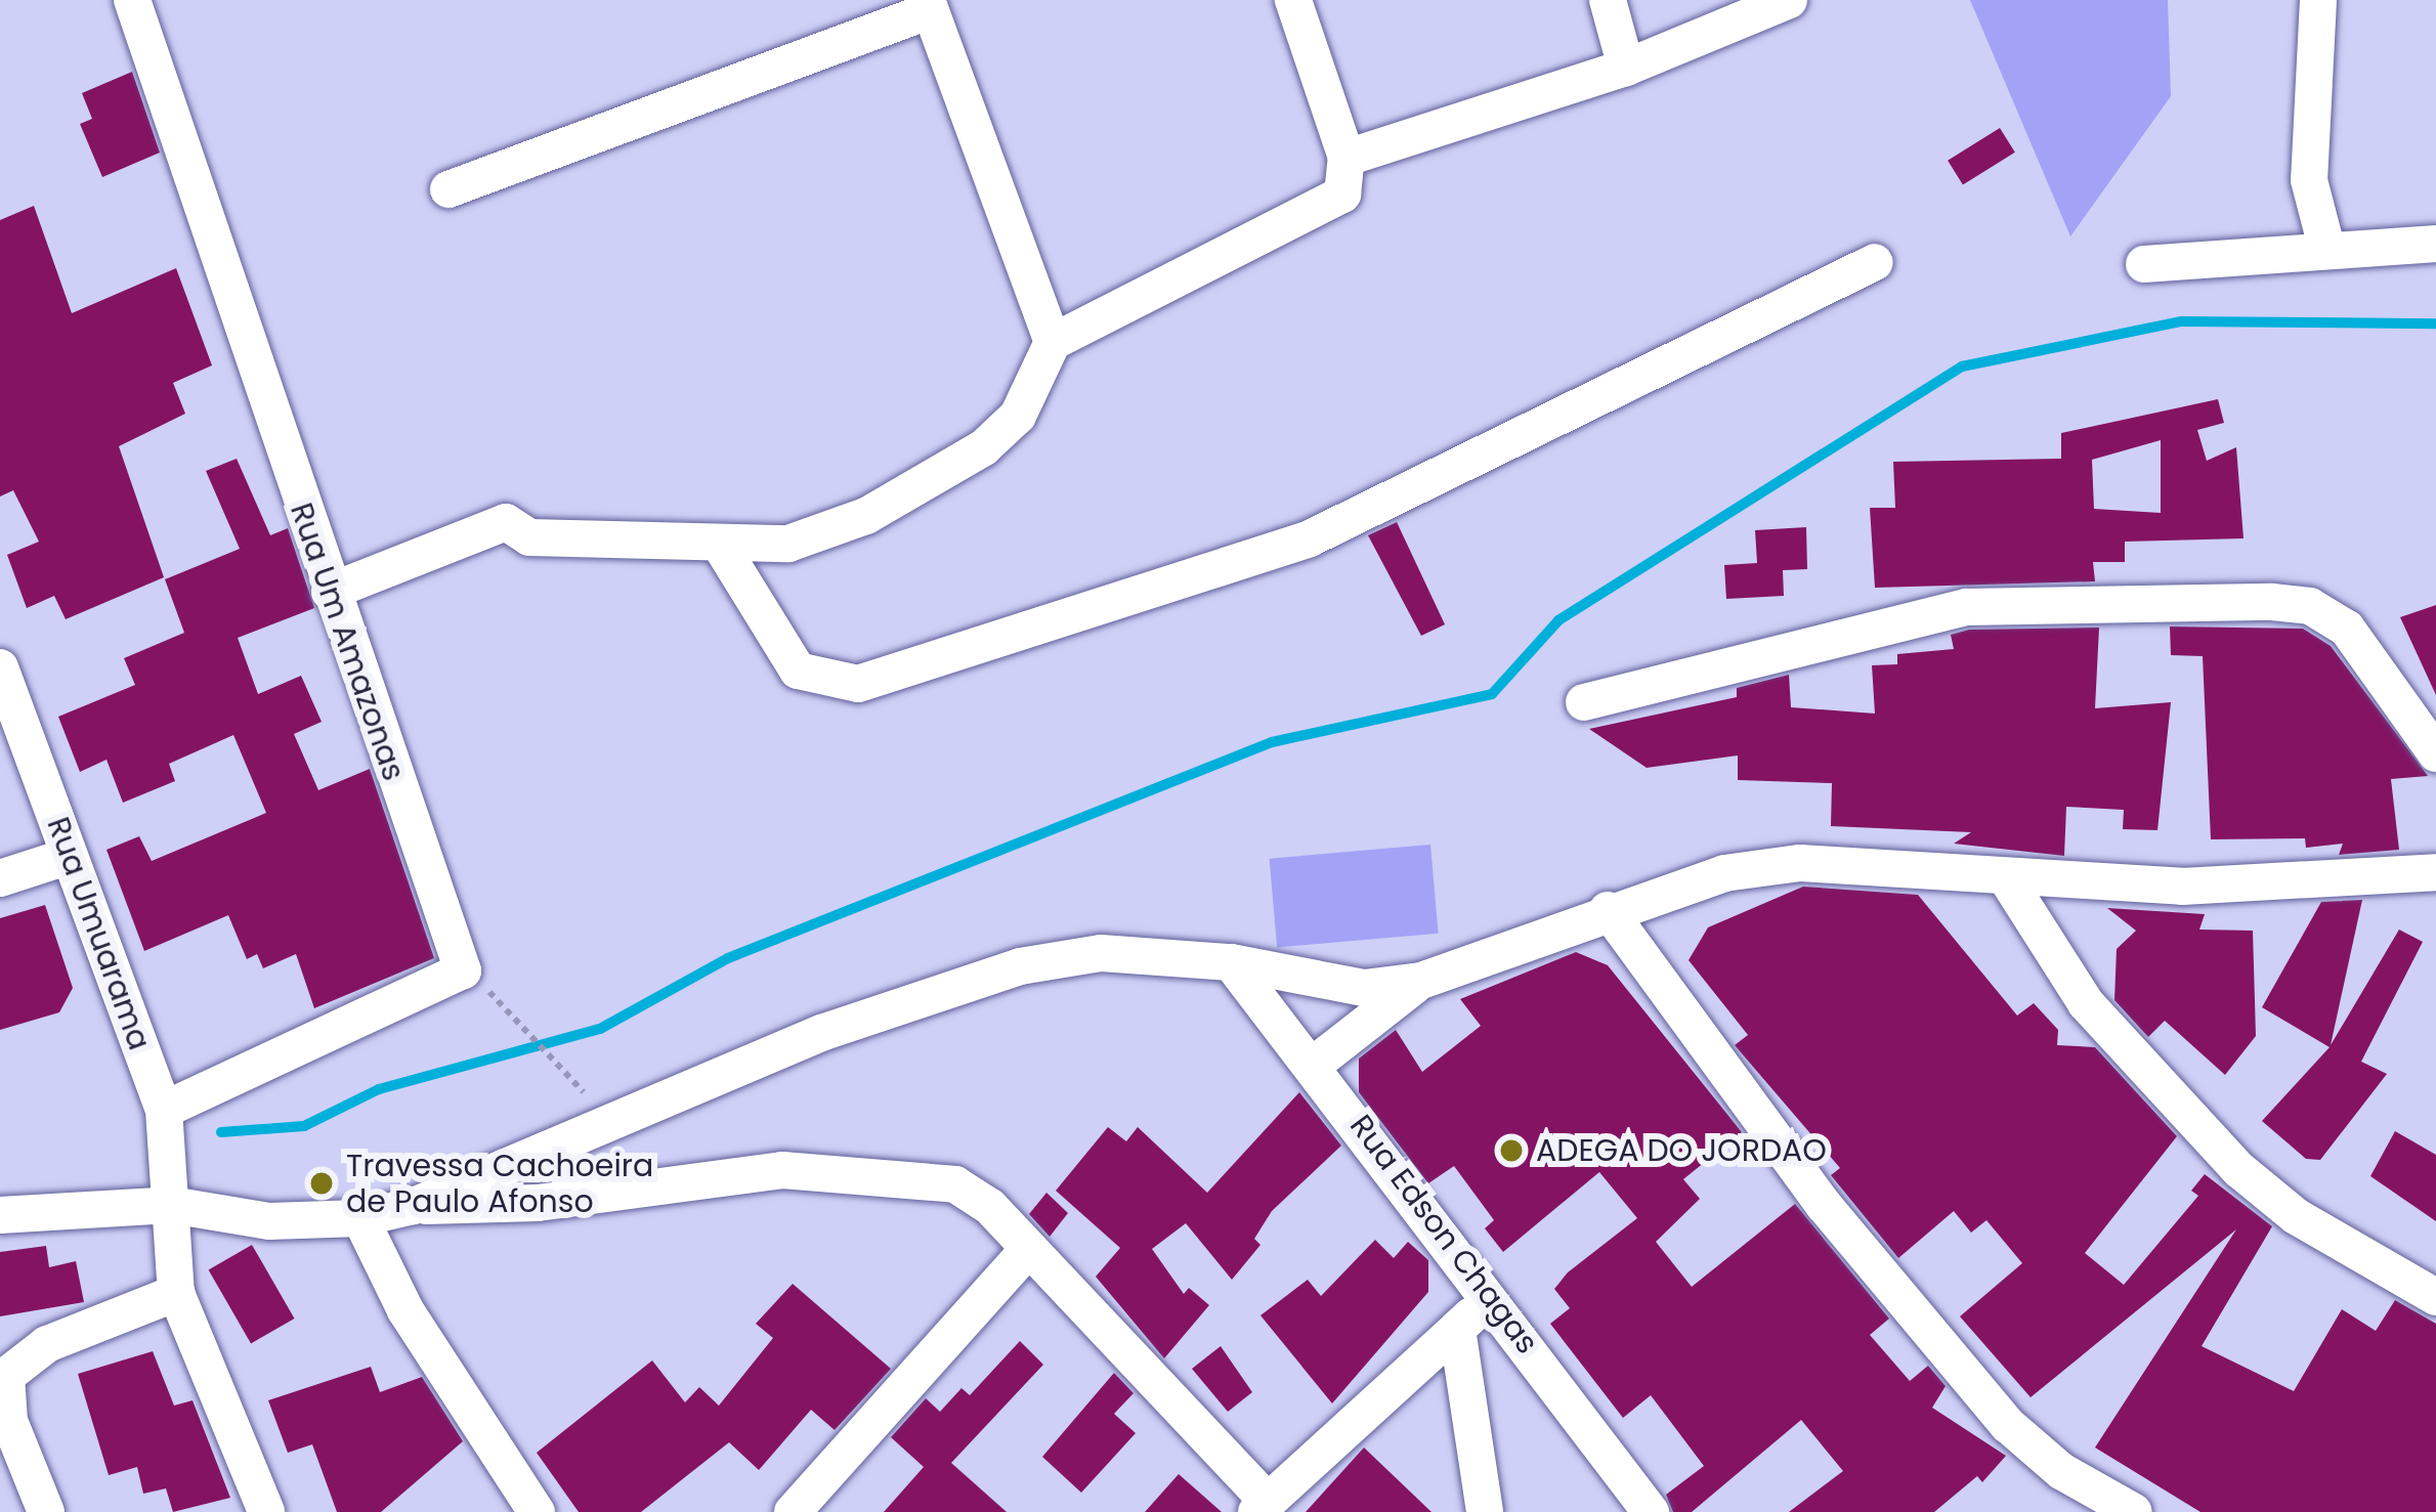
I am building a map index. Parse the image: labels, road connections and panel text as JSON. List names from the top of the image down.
{
  "streets": {
    "street": ["Rua Um Amazonas", "Rua Umuarama", "Rua Edson Chagas"]
  },
  "crossings": [
    ["Rua Um Amazonas", "Rua Umuarama"]
  ],
  "places": ["ADEGA DO JORDAO", "Travessa Cachoeira de Paulo Afonso"]
}
